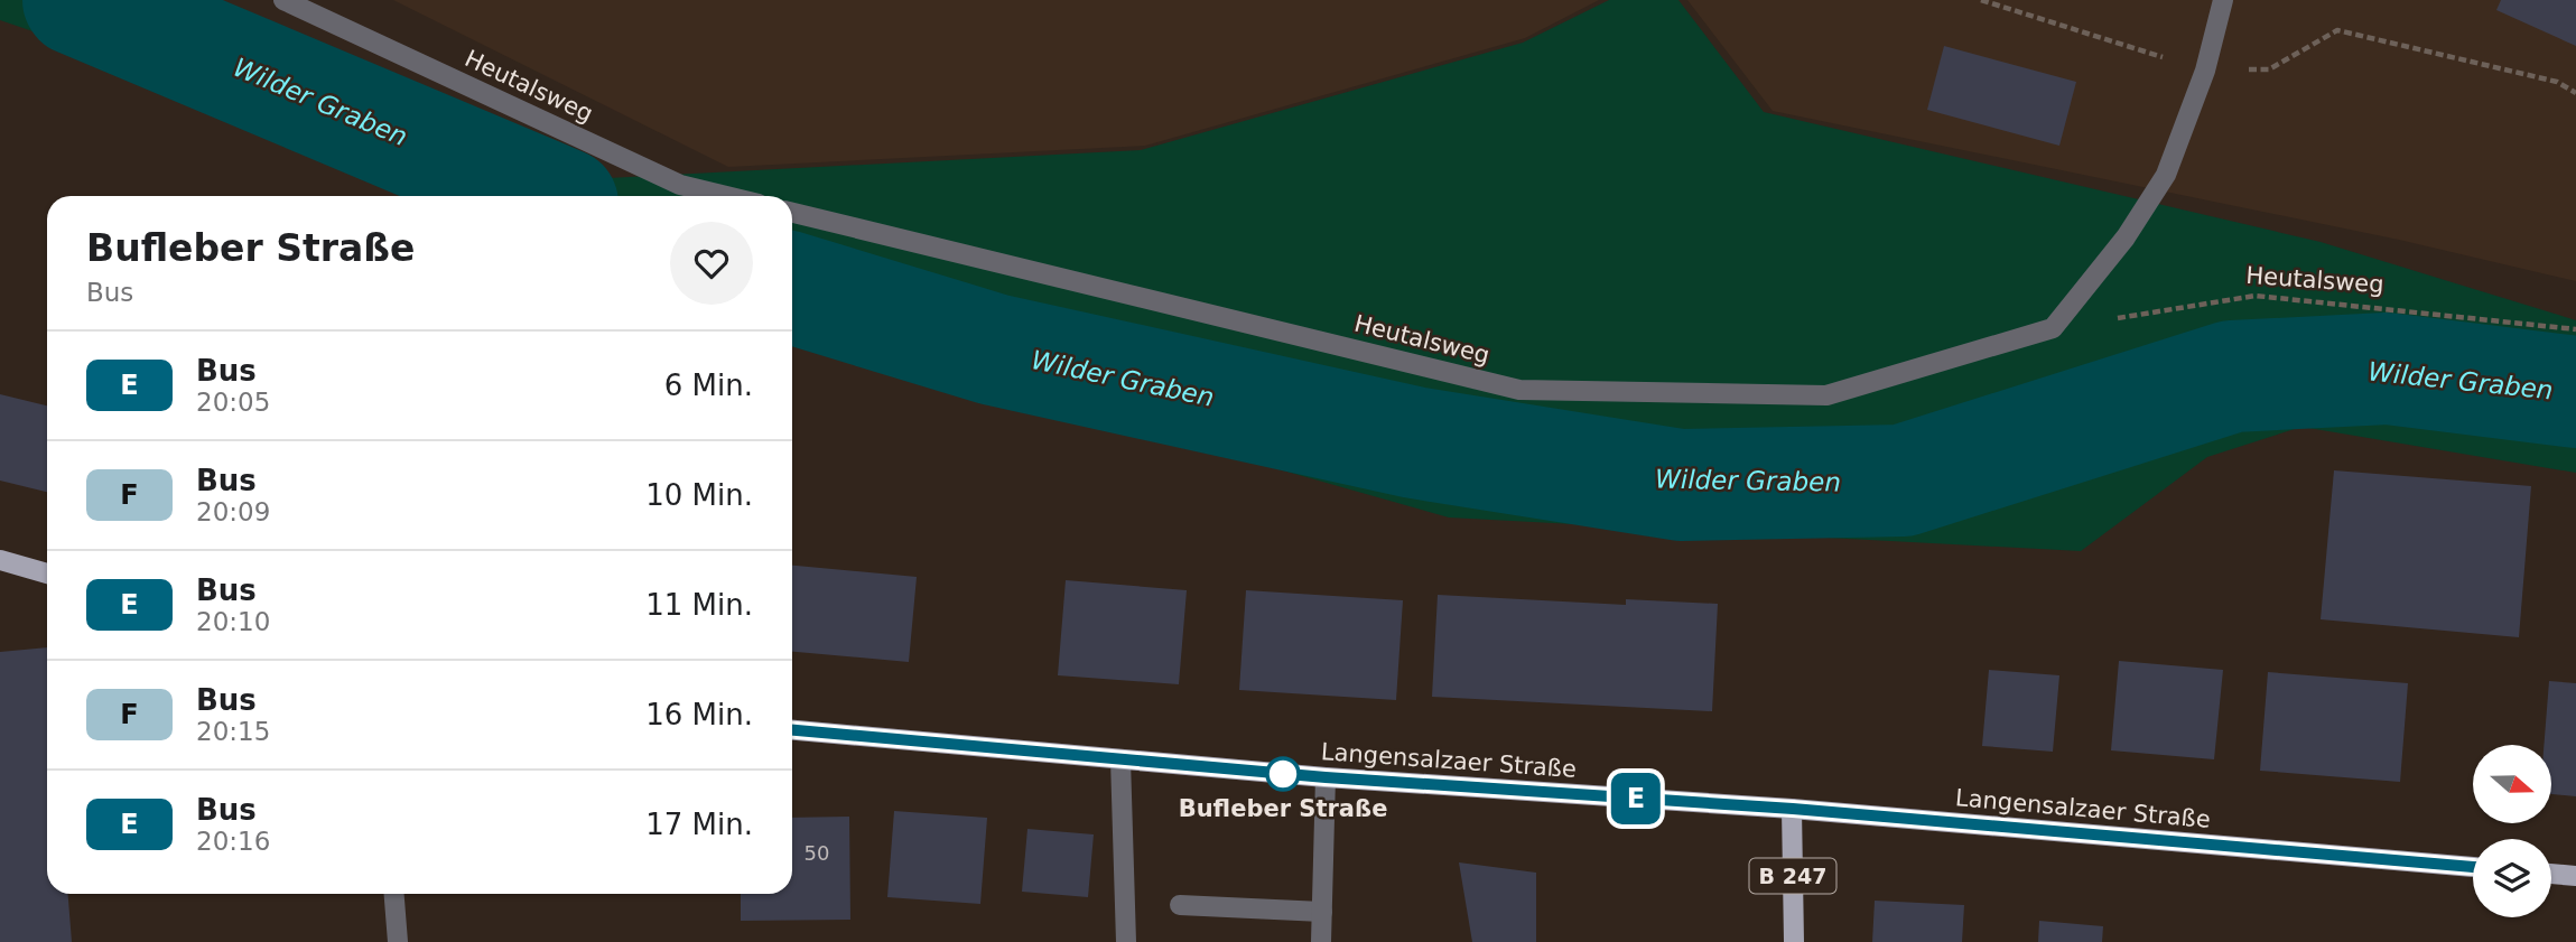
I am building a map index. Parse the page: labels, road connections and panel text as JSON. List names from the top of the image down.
{
  "streets": {
    "main road": ["Langensalzaer Straße", "B 247"],
    "street": ["Heutalsweg"]
  },
  "crossings": [
    ["Langensalzaer Straße", "B 247"]
  ],
  "water": ["Wilder Graben"],
  "places": ["Bufleber Straße"],
  "lines": ["bus line E"],
  "house_numbers": ["50"],
  "north": "right",
  "page": {
    "on_map": "E",
    "heading": ["Bufleber Straße", "Bus"],
    "list": [
      {
        "mark": "E",
        "name": "Bus",
        "note": "20:05",
        "value": "6 Min."
      },
      {
        "mark": "F",
        "name": "Bus",
        "note": "20:09",
        "value": "10 Min."
      },
      {
        "mark": "E",
        "name": "Bus",
        "note": "20:10",
        "value": "11 Min."
      },
      {
        "mark": "F",
        "name": "Bus",
        "note": "20:15",
        "value": "16 Min."
      },
      {
        "mark": "E",
        "name": "Bus",
        "note": "20:16",
        "value": "17 Min."
      }
    ]
  }
}
